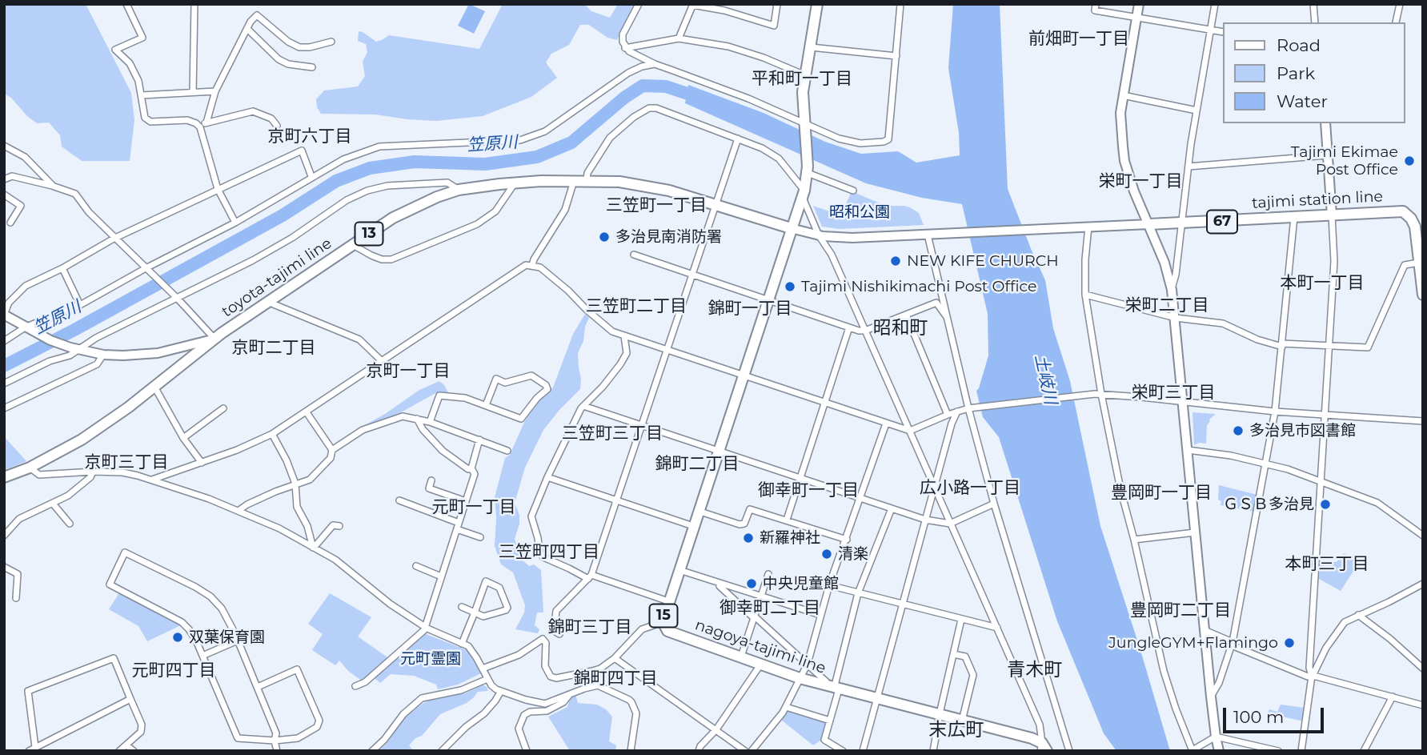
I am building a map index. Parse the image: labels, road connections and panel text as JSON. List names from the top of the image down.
{
  "streets": {
    "main road": [
      "tajimi station line",
      "67",
      "13",
      "toyota-tajimi line",
      "15",
      "nagoya-tajimi line"
    ]
  },
  "crossings": [
    ["tajimi station line", "67"],
    ["toyota-tajimi line", "15"],
    ["15", "nagoya-tajimi line"]
  ],
  "districts": [
    "前畑町一丁目",
    "平和町一丁目",
    "京町六丁目",
    "栄町一丁目",
    "三笠町一丁目",
    "本町一丁目",
    "栄町二丁目",
    "三笠町二丁目",
    "錦町一丁目",
    "昭和町",
    "京町二丁目",
    "京町一丁目",
    "栄町三丁目",
    "三笠町三丁目",
    "京町三丁目",
    "錦町二丁目",
    "広小路一丁目",
    "御幸町一丁目",
    "豊岡町一丁目",
    "元町一丁目",
    "三笠町四丁目",
    "本町三丁目",
    "御幸町二丁目",
    "豊岡町二丁目",
    "錦町三丁目",
    "青木町",
    "元町四丁目",
    "錦町四丁目",
    "末広町"
  ],
  "water": ["笠原川", "土岐川"],
  "parks": ["昭和公園", "元町霊園"],
  "places": [
    "Tajimi Ekimae Post Office",
    "多治見南消防署",
    "NEW KIFE CHURCH",
    "Tajimi Nishikimachi Post Office",
    "多治見市図書館",
    "ＧＳＢ多治見",
    "新羅神社",
    "清楽",
    "中央児童館",
    "双葉保育園",
    "JungleGYM+Flamingo"
  ],
  "legend": ["Road", "Park", "Water"],
  "scale_bar": "100 m"
}
